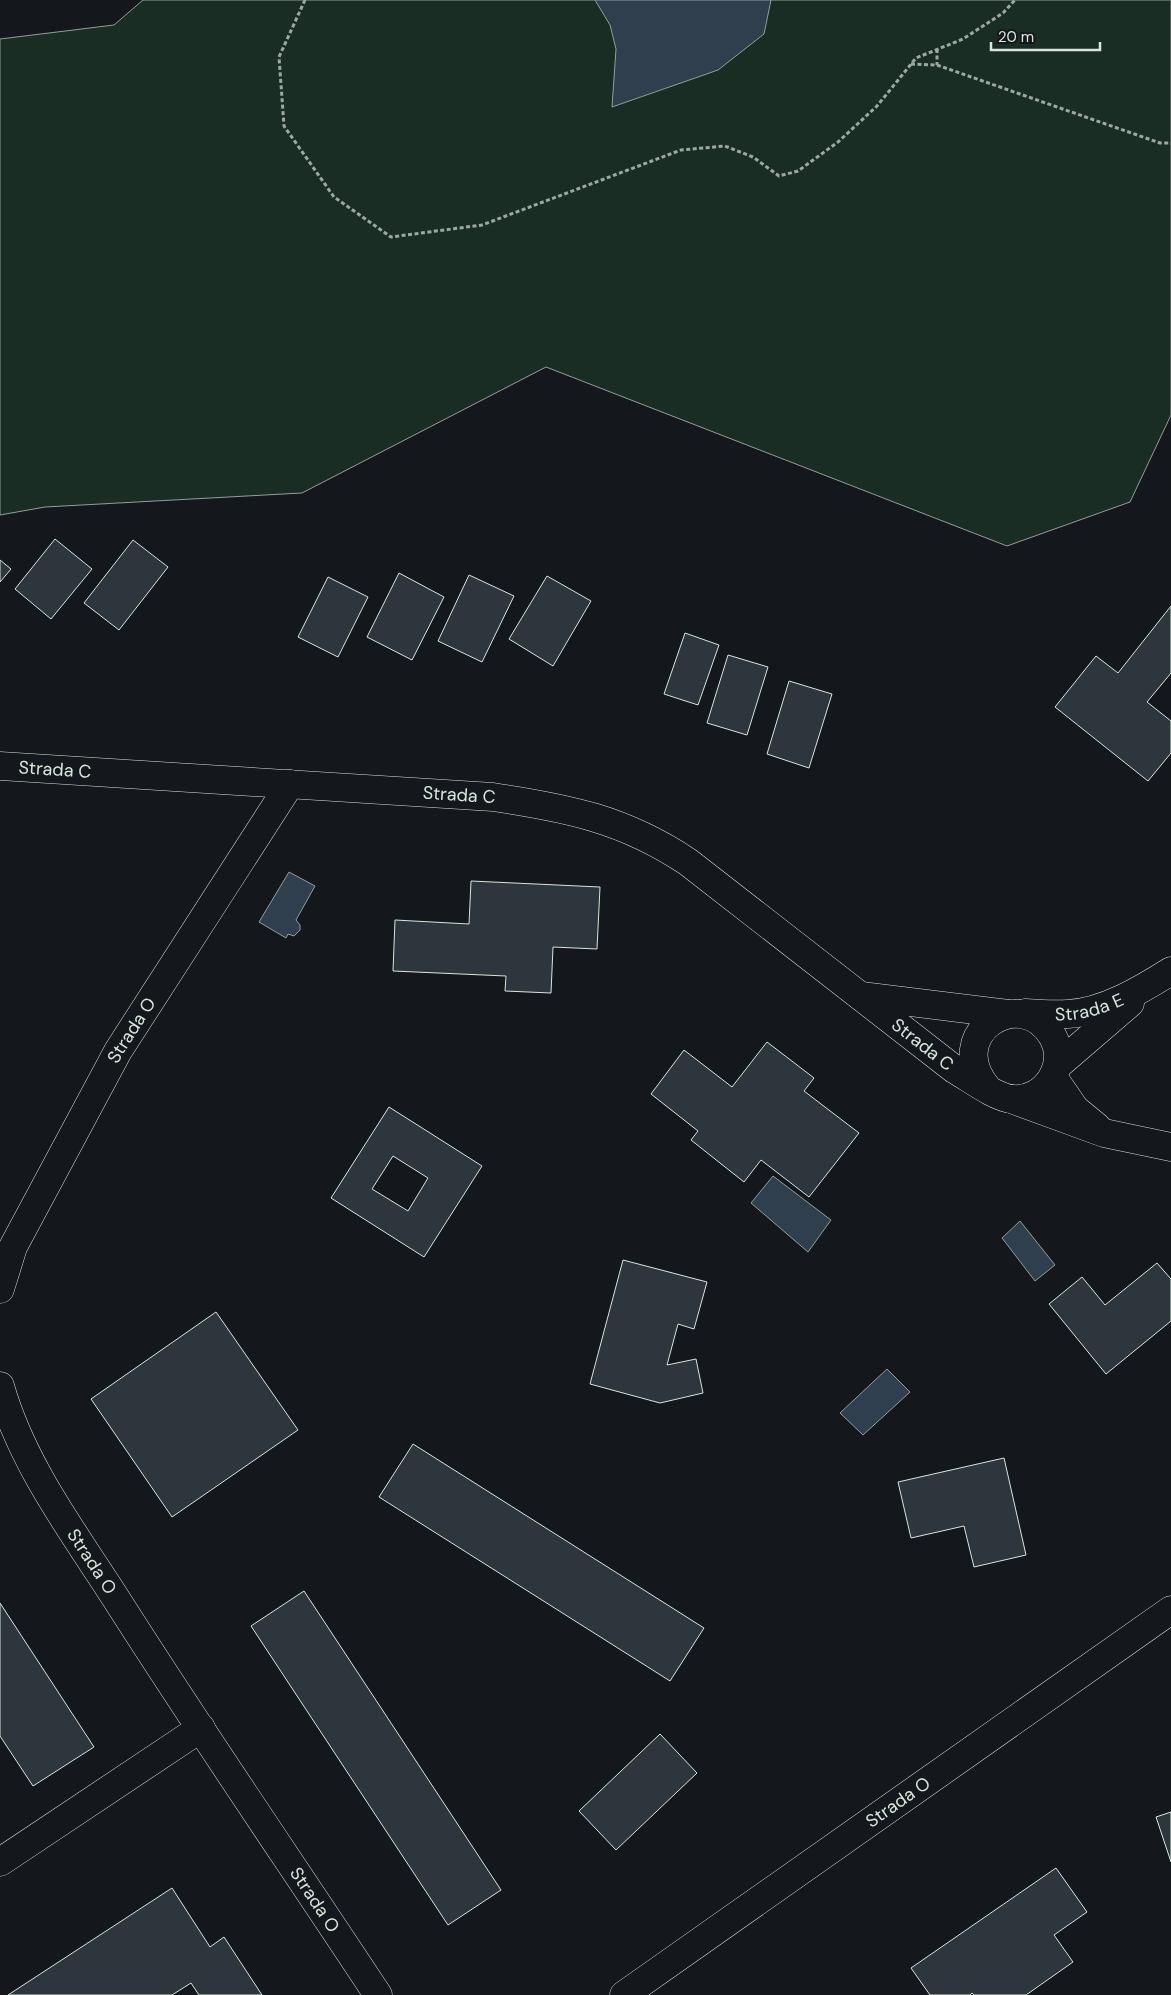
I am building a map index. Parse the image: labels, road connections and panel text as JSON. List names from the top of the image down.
{
  "streets": {
    "street": ["Strada C", "Strada E", "Strada O"]
  },
  "crossings": [
    ["Strada C", "Strada E"],
    ["Strada C", "Strada O"]
  ],
  "scale_bar": "20 m"
}
